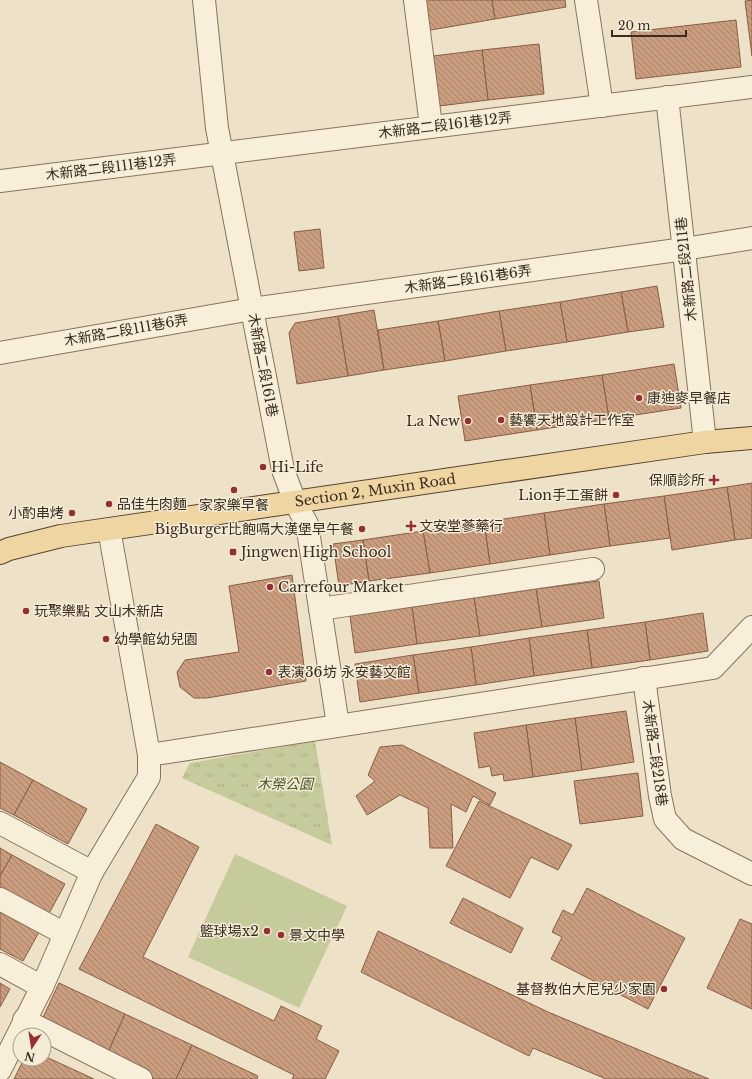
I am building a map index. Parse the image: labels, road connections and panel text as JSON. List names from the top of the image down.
{
  "streets": {
    "main road": ["Section 2, Muxin Road"],
    "street": [
      "木新路二段161巷12弄",
      "木新路二段111巷12弄",
      "木新路二段211巷",
      "木新路二段161巷6弄",
      "木新路二段111巷6弄",
      "木新路二段161巷",
      "木新路二段218巷"
    ]
  },
  "crossings": [
    ["木新路二段161巷12弄", "木新路二段111巷12弄"],
    ["木新路二段161巷12弄", "木新路二段211巷"],
    ["木新路二段161巷12弄", "木新路二段161巷"],
    ["木新路二段111巷12弄", "木新路二段161巷"],
    ["木新路二段211巷", "木新路二段161巷6弄"],
    ["木新路二段211巷", "Section 2, Muxin Road"],
    ["木新路二段161巷6弄", "木新路二段111巷6弄"],
    ["木新路二段161巷6弄", "木新路二段161巷"],
    ["木新路二段111巷6弄", "木新路二段161巷"],
    ["木新路二段161巷", "Section 2, Muxin Road"]
  ],
  "parks": ["木榮公園"],
  "places": {
    "other": [
      "康迪麥早餐店",
      "藝饗天地設計工作室",
      "La New",
      "Hi-Life",
      "家家樂早餐",
      "Lion手工蛋餅",
      "品佳牛肉麵",
      "小酌串烤",
      "BigBurger比飽嗝大漢堡早午餐",
      "Carrefour Market",
      "玩聚樂點 文山木新店",
      "幼學館幼兒園",
      "表演36坊 永安藝文館",
      "籃球場x2",
      "景文中學",
      "基督教伯大尼兒少家園"
    ],
    "health": ["保順診所", "文安堂蔘藥行"],
    "transit": ["Jingwen High School"]
  },
  "scale_bar": "20 m",
  "north": "bottom"
}
